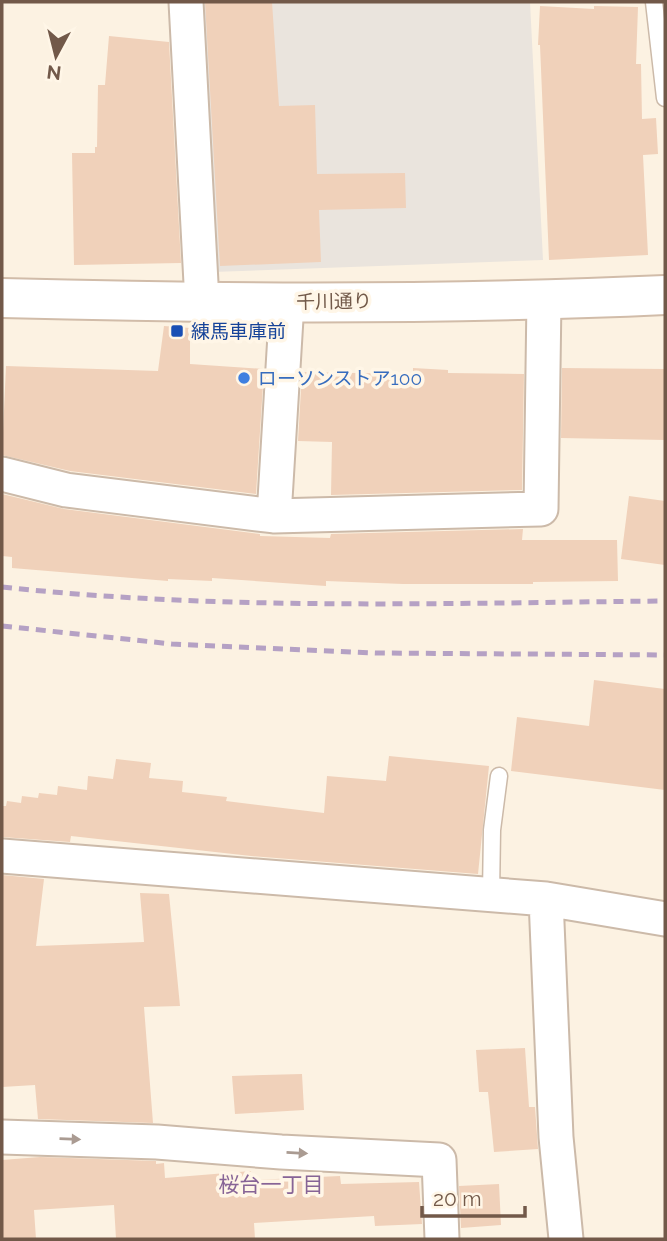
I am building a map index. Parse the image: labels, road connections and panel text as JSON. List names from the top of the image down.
{
  "streets": {
    "main road": ["千川通り"]
  },
  "districts": ["桜台一丁目"],
  "places": {
    "transit": ["練馬車庫前"],
    "other": ["ローソンストア100"]
  },
  "scale_bar": "20 m",
  "north": "bottom"
}
